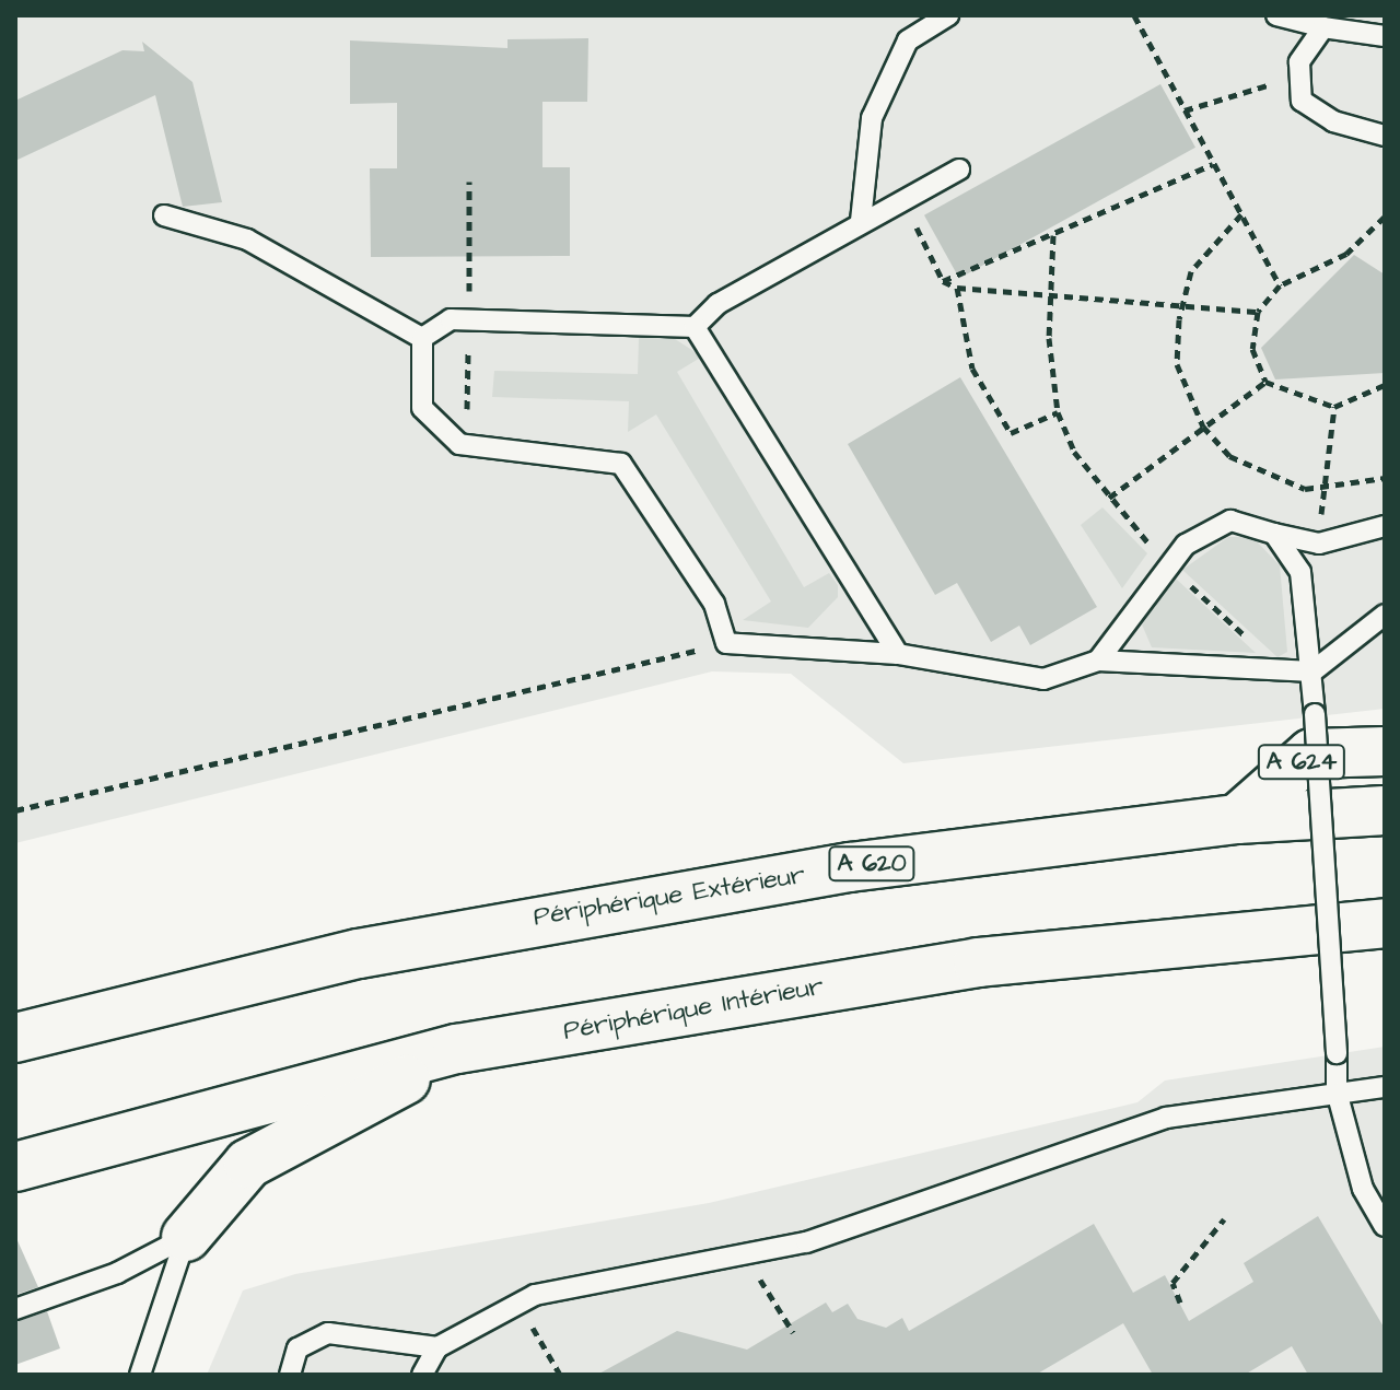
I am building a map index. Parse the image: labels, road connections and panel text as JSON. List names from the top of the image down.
{
  "streets": {
    "highway": [
      "A 624",
      "A 620",
      "Périphérique Extérieur",
      "Périphérique Intérieur"
    ]
  },
  "crossings": [
    ["A 624", "Périphérique Extérieur"]
  ]
}
